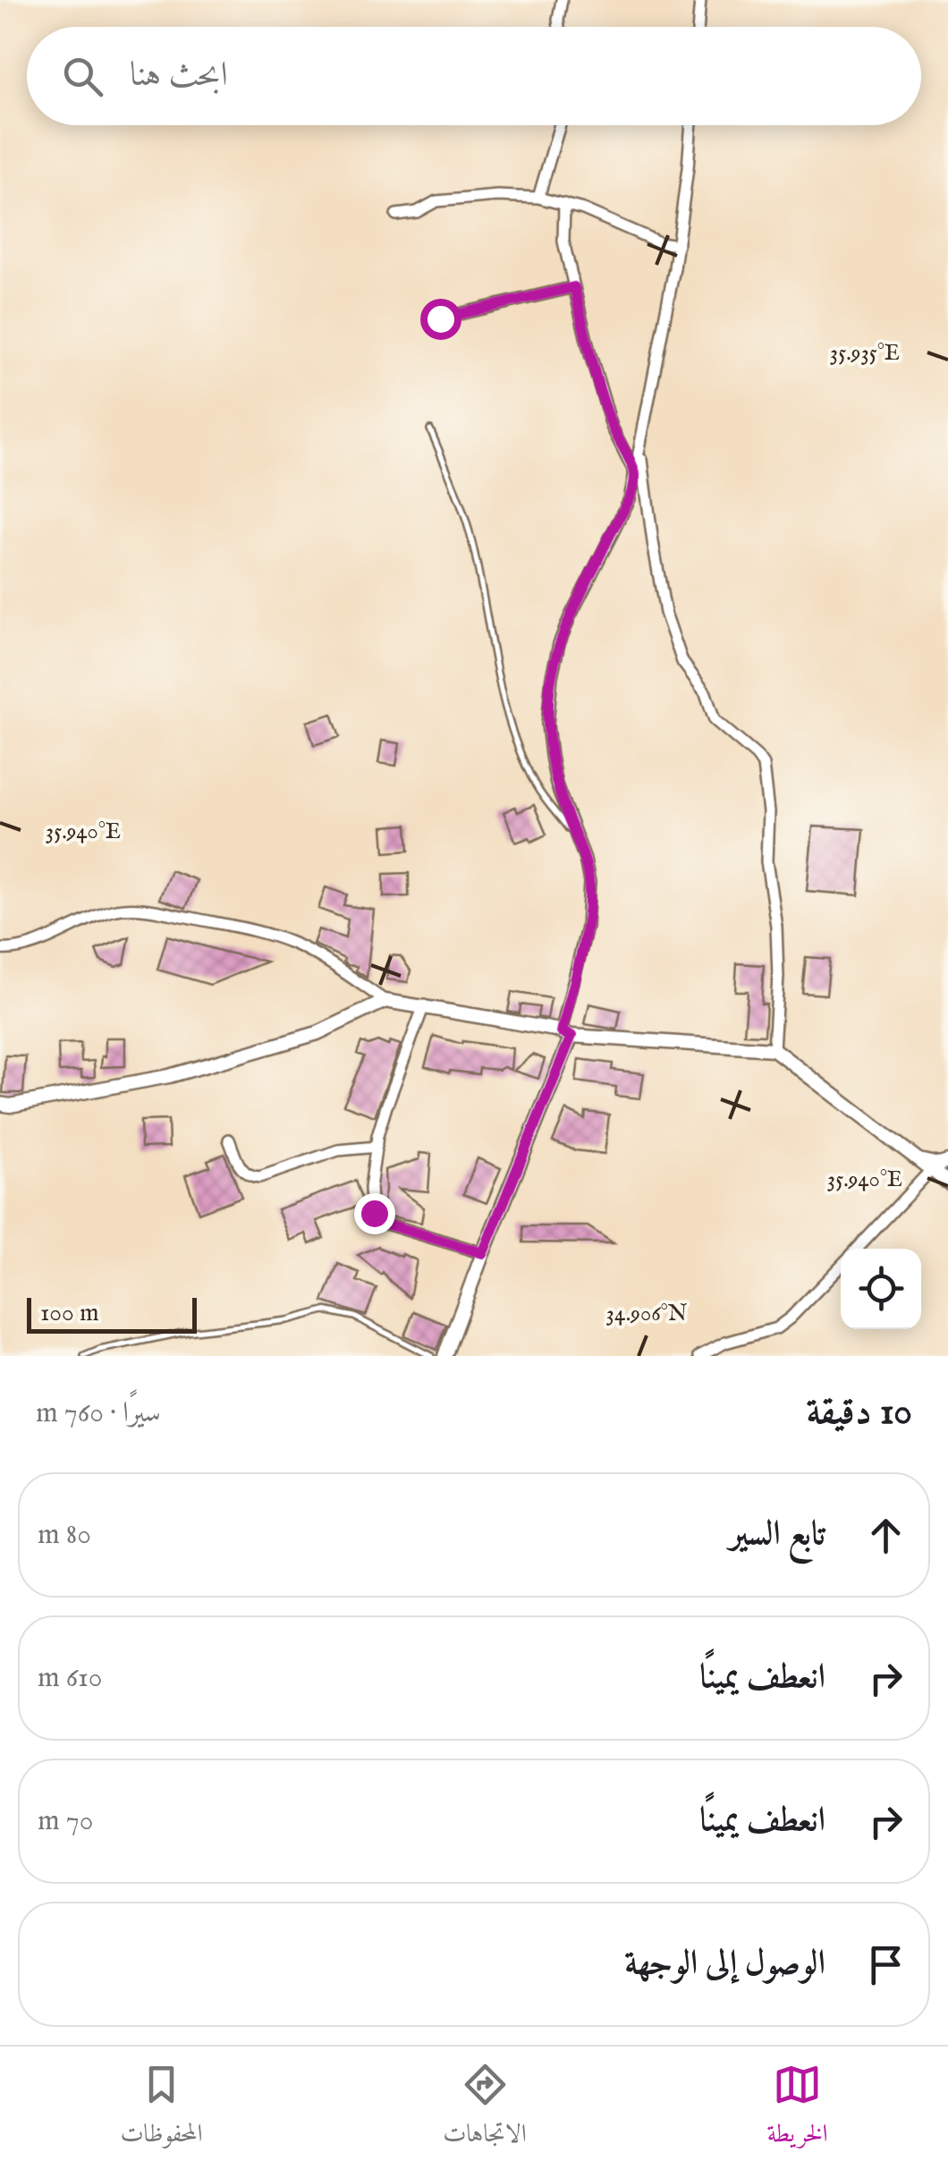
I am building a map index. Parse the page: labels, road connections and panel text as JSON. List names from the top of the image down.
{
  "scale_bar": "100 m",
  "page": {
    "search": "ابحث هنا",
    "scale": "100 m",
    "heading": ["10 دقيقة", "سيرًا · 760 m"],
    "list": [
      ["تابع السير", "80 m"],
      ["انعطف يمينًا", "610 m"],
      ["انعطف يمينًا", "70 m"],
      "الوصول إلى الوجهة"
    ],
    "nav": ["الخريطة", "الاتجاهات", "المحفوظات"]
  },
  "coordinates": ["35.935°E", "35.940°E", "34.906°N"]
}
